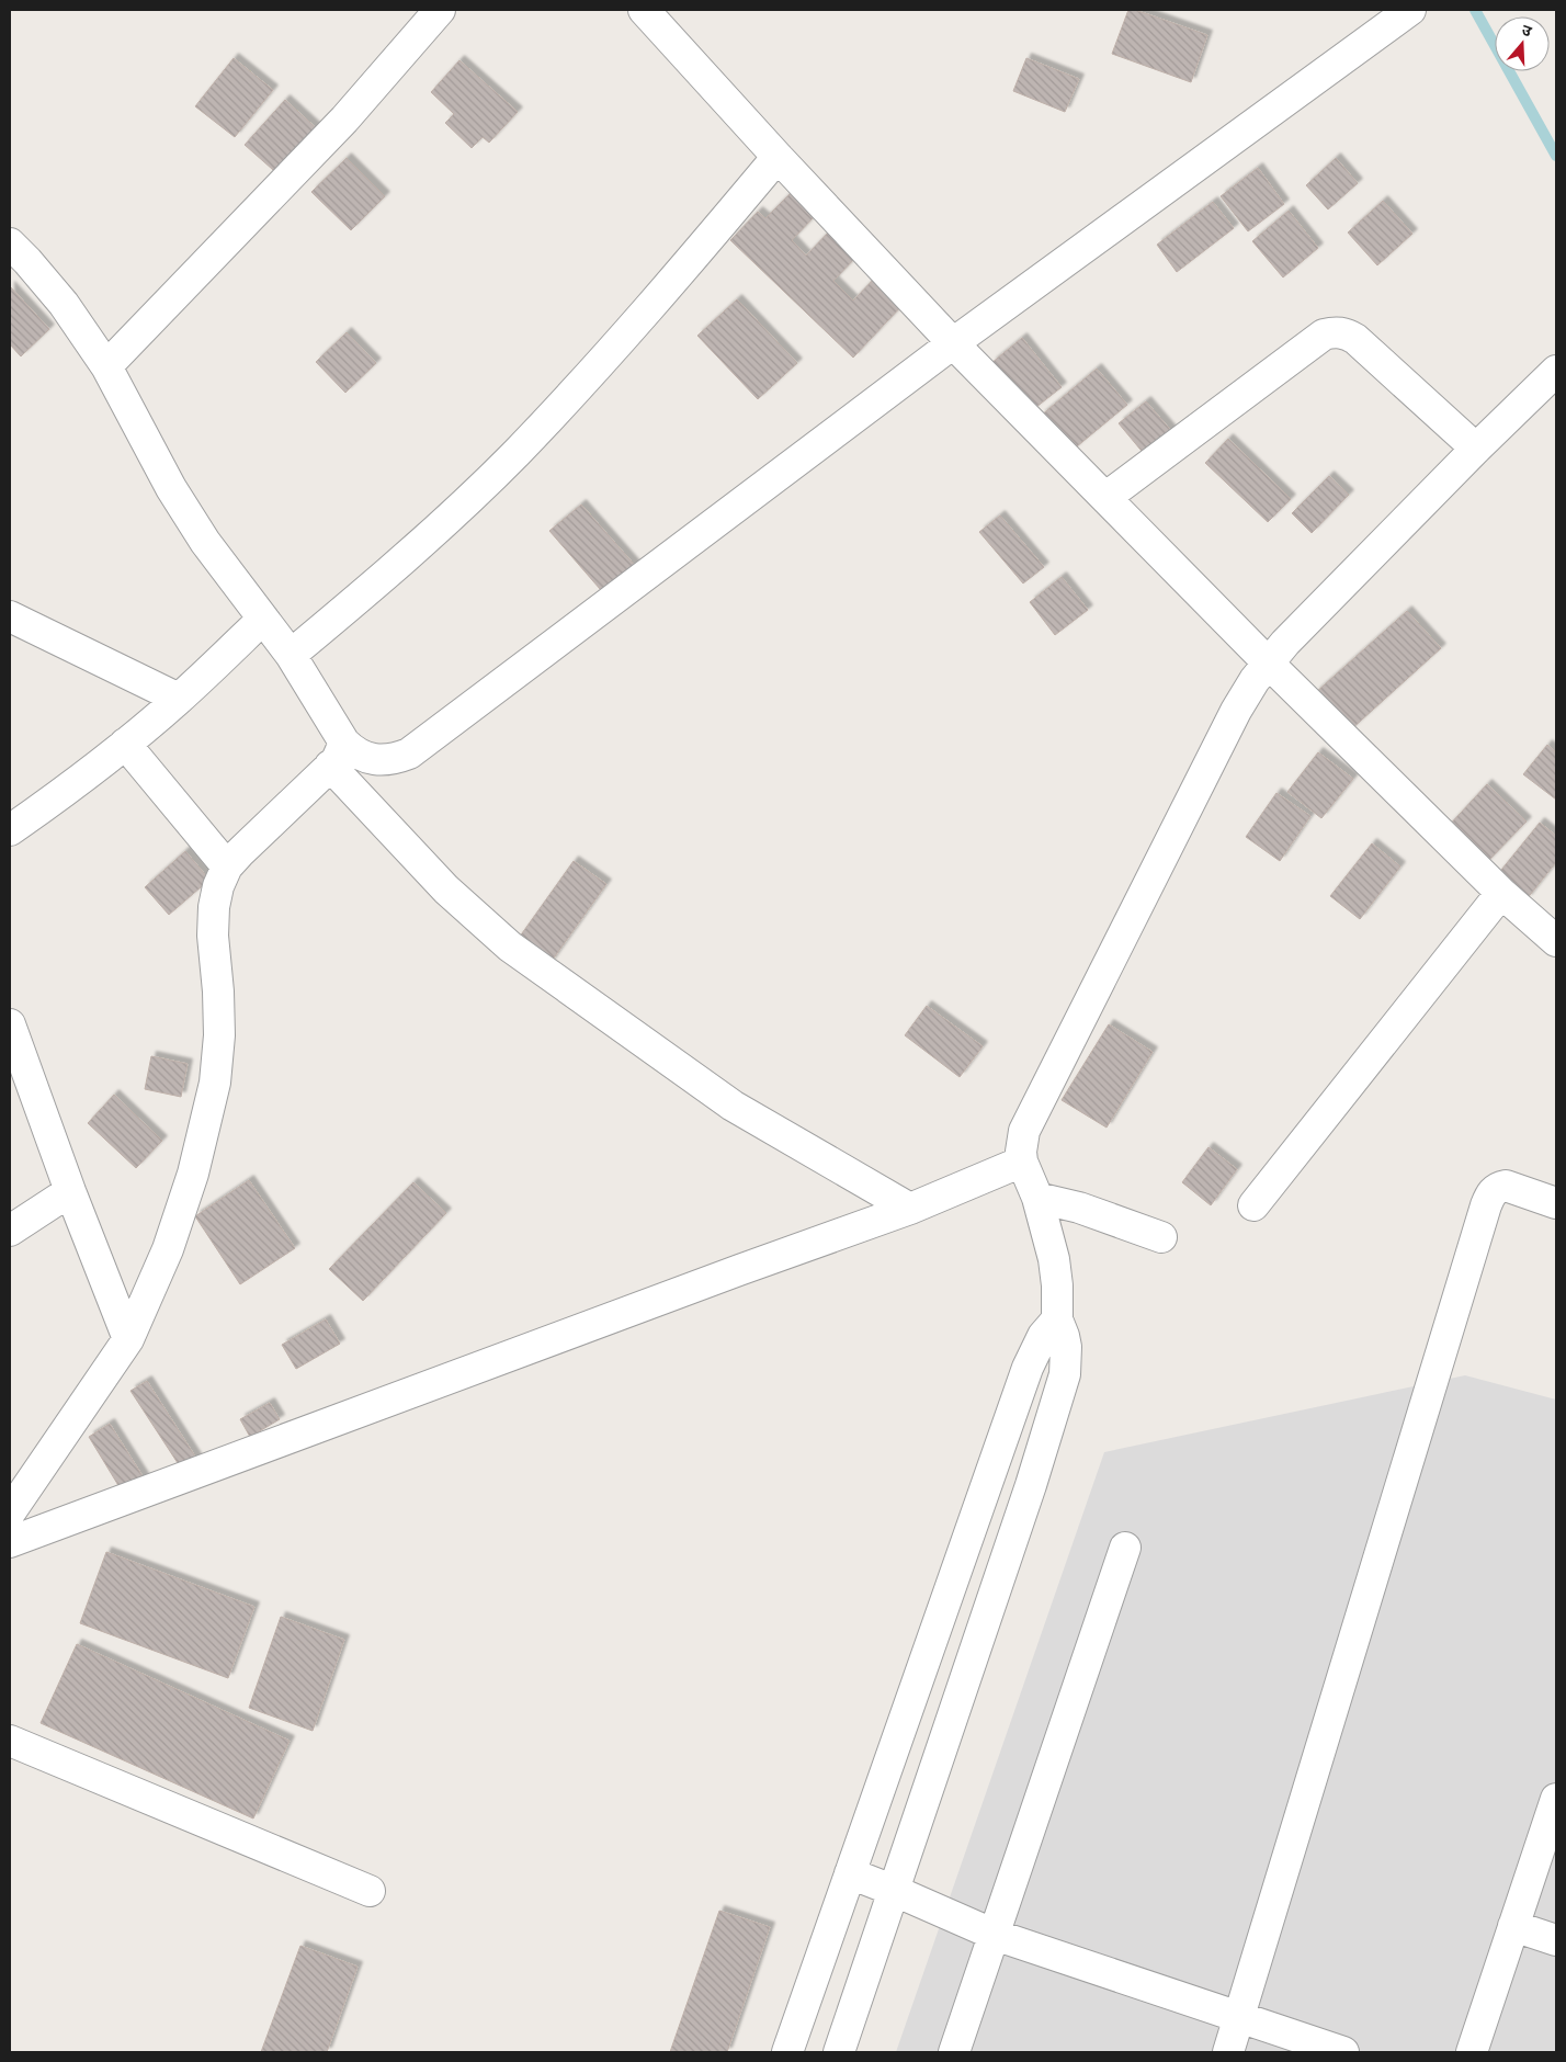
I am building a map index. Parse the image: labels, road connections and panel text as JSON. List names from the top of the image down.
{
  "north": "top"
}
